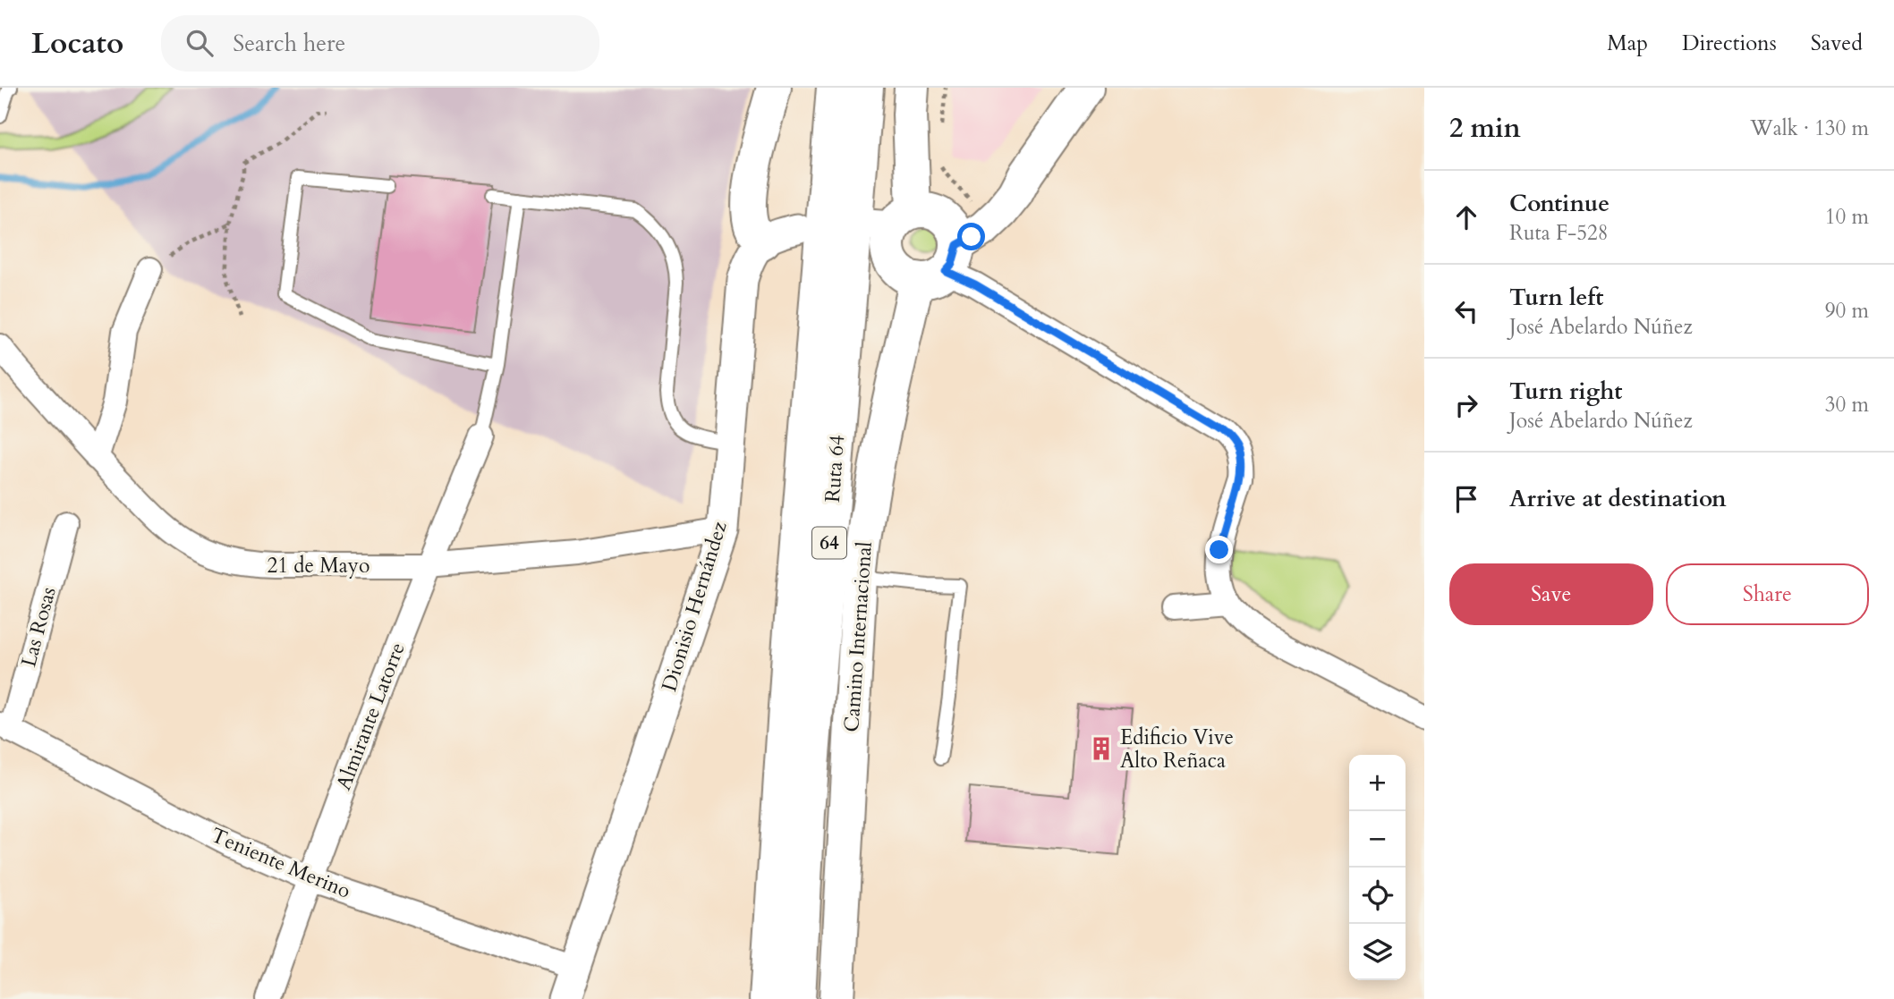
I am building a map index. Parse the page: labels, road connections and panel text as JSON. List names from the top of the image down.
{
  "streets": {
    "main road": ["Ruta 64", "64", "Camino Internacional"],
    "street": [
      "21 de Mayo",
      "Dionisio Hernández",
      "Las Rosas",
      "Almirante Latorre",
      "Teniente Merino"
    ]
  },
  "crossings": [
    ["21 de Mayo", "Dionisio Hernández"],
    ["21 de Mayo", "Almirante Latorre"],
    ["Dionisio Hernández", "Teniente Merino"],
    ["Las Rosas", "Teniente Merino"],
    ["Almirante Latorre", "Teniente Merino"]
  ],
  "places": {
    "building": ["Edificio Vive Alto Reñaca"]
  },
  "page": {
    "header": "Locato",
    "search": "Search here",
    "nav": ["Map", "Directions", "Saved"],
    "heading": ["2 min", "Walk · 130 m"],
    "list": [
      ["Continue", "Ruta F-528", "10 m"],
      ["Turn left", "José Abelardo Núñez", "90 m"],
      ["Turn right", "José Abelardo Núñez", "30 m"],
      "Arrive at destination"
    ],
    "buttons": ["Save", "Share"],
    "map_buttons": ["+", "−"]
  }
}
